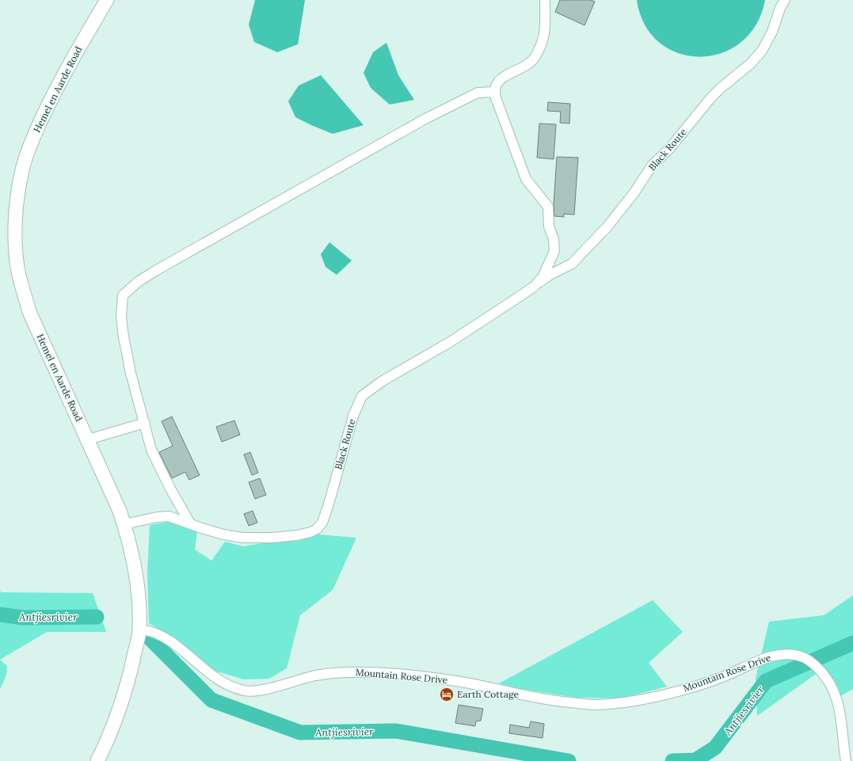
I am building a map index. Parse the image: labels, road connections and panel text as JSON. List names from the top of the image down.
{
  "streets": {
    "main road": ["Hemel en Aarde Road"],
    "street": ["Black Route", "Mountain Rose Drive"]
  },
  "crossings": [
    ["Hemel en Aarde Road", "Black Route"],
    ["Hemel en Aarde Road", "Mountain Rose Drive"]
  ],
  "water": ["Antjiesrivier"],
  "places": {
    "hotel": ["Earth Cottage"]
  }
}
